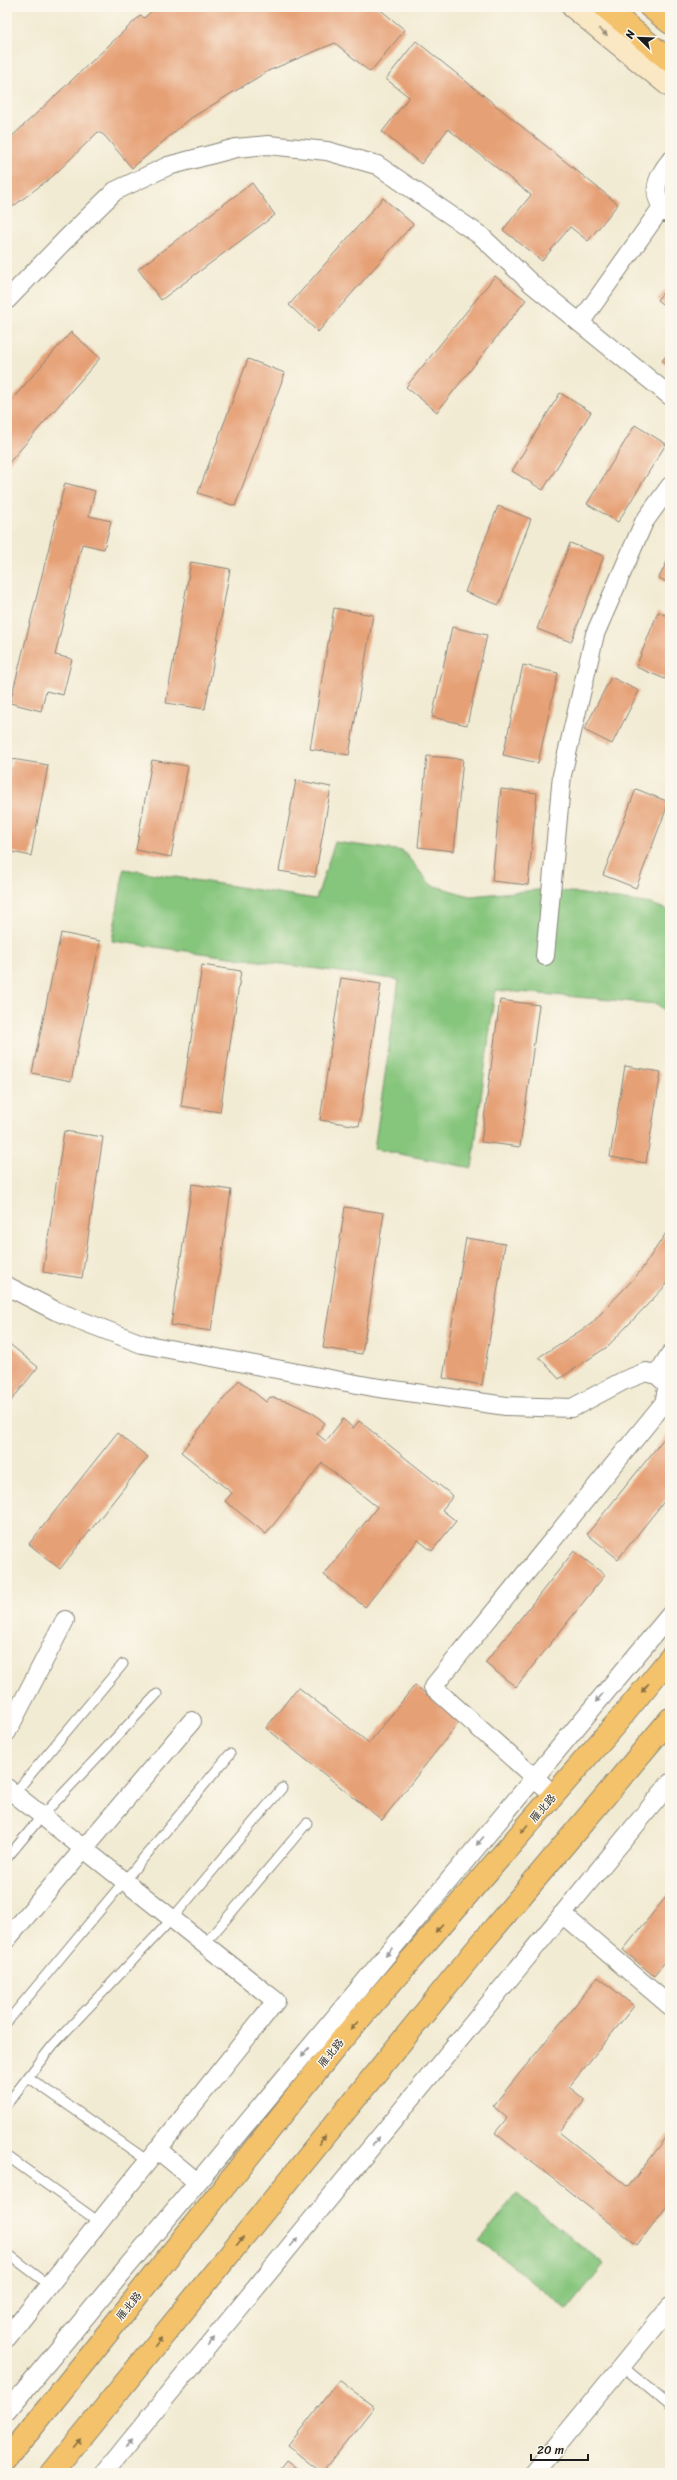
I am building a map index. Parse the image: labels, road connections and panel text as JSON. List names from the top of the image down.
{
  "streets": {
    "main road": ["雁北路"]
  },
  "scale_bar": "20 m",
  "north": "top left"
}
